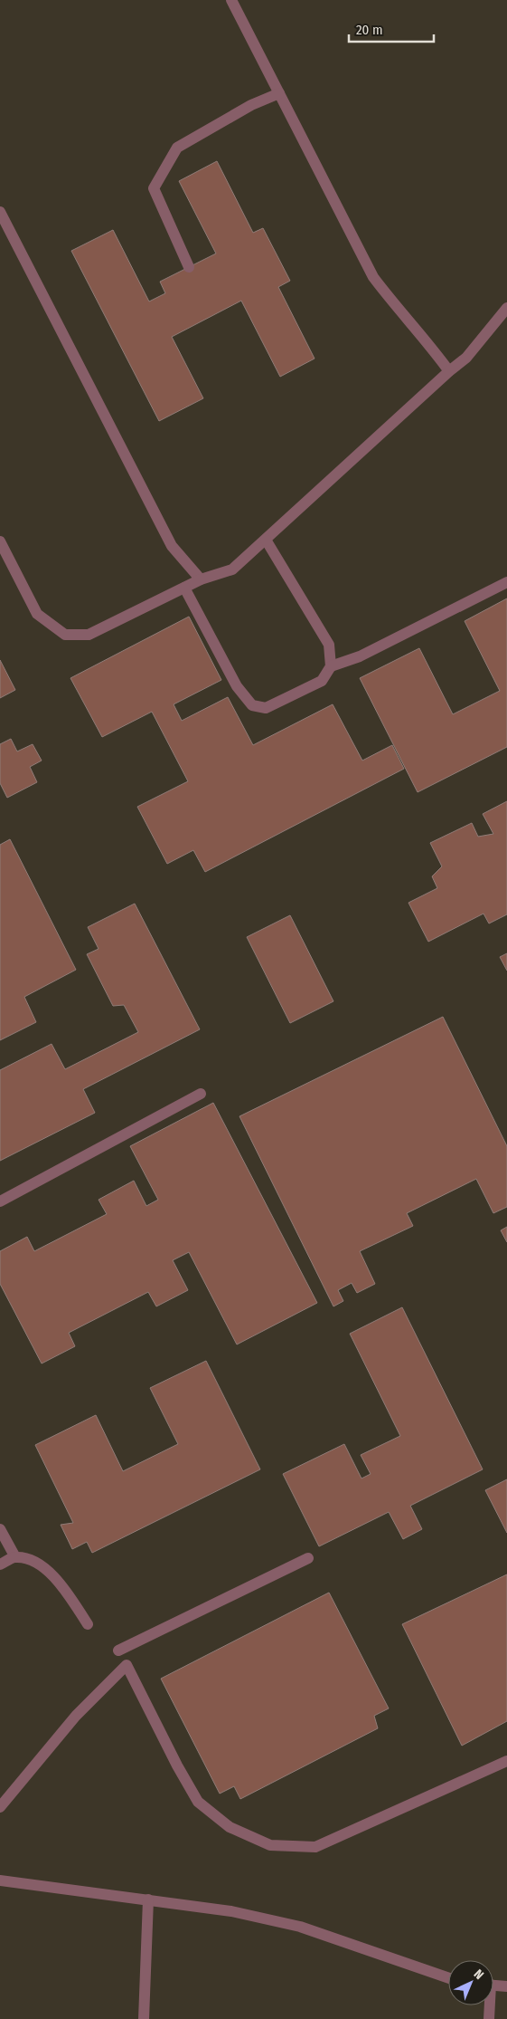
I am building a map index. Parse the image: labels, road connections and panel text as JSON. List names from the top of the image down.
{
  "scale_bar": "20 m",
  "north": "top right"
}
